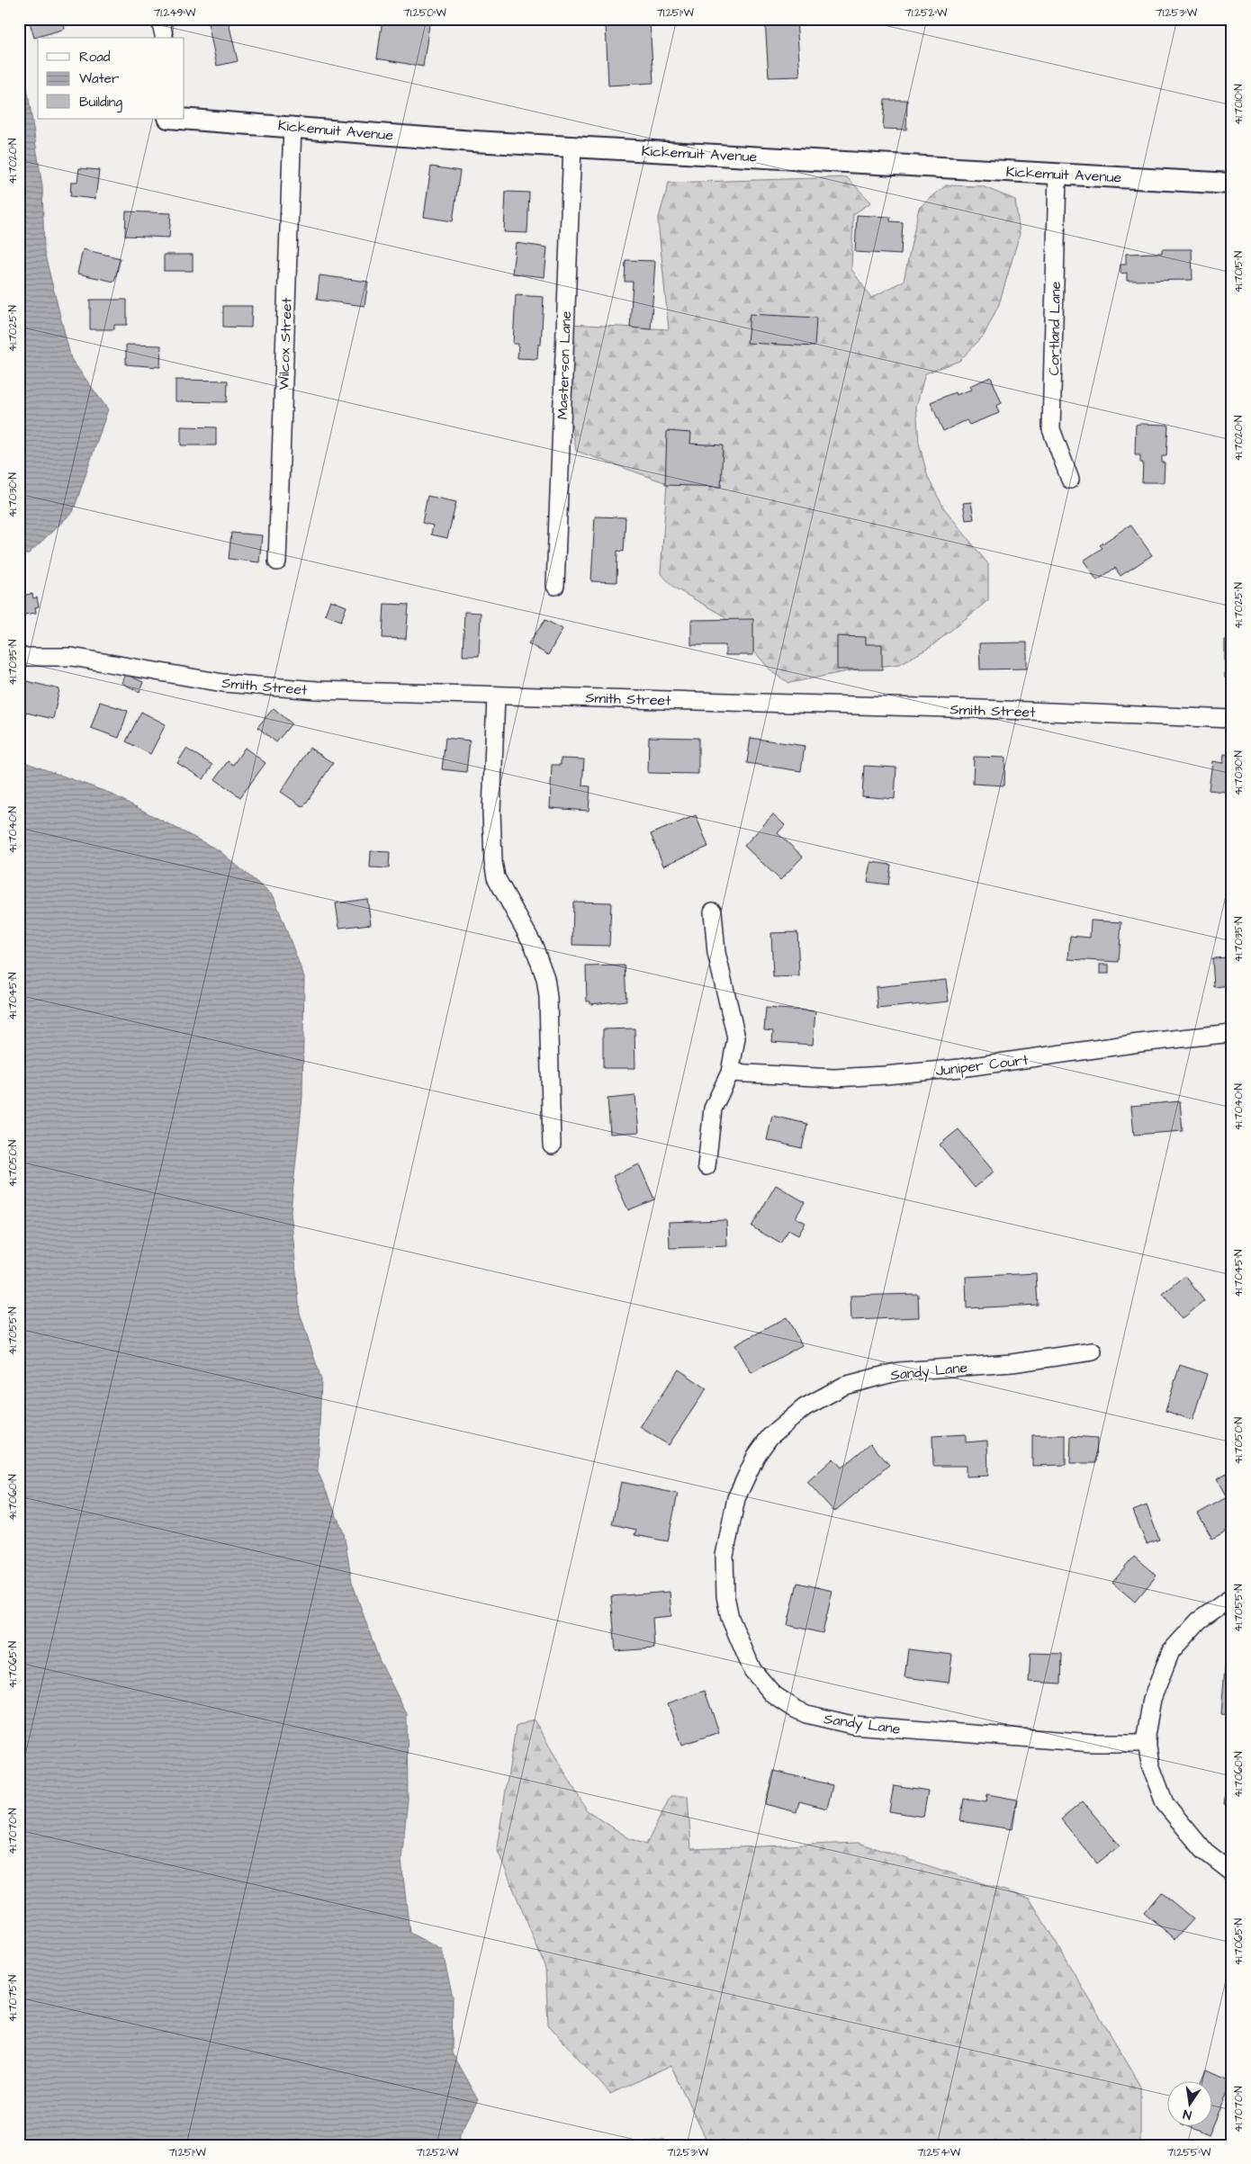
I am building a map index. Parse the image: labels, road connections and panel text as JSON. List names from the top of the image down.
{
  "streets": {
    "street": [
      "Kickemuit Avenue",
      "Cortland Lane",
      "Wilcox Street",
      "Masterson Lane",
      "Smith Street",
      "Juniper Court",
      "Sandy Lane"
    ]
  },
  "crossings": [
    ["Kickemuit Avenue", "Cortland Lane"],
    ["Kickemuit Avenue", "Wilcox Street"],
    ["Kickemuit Avenue", "Masterson Lane"]
  ],
  "legend": ["Road", "Water", "Building"],
  "north": "bottom",
  "coordinates": [
    "71.249°W",
    "71.250°W",
    "71.251°W",
    "71.252°W",
    "71.253°W",
    "41.7010°N",
    "41.7020°N",
    "41.7015°N",
    "41.7025°N",
    "41.7030°N",
    "41.7035°N",
    "41.7040°N",
    "41.7045°N",
    "41.7050°N",
    "41.7055°N",
    "41.7060°N",
    "41.7065°N",
    "41.7070°N",
    "41.7075°N",
    "71.254°W",
    "71.255°W"
  ]
}
